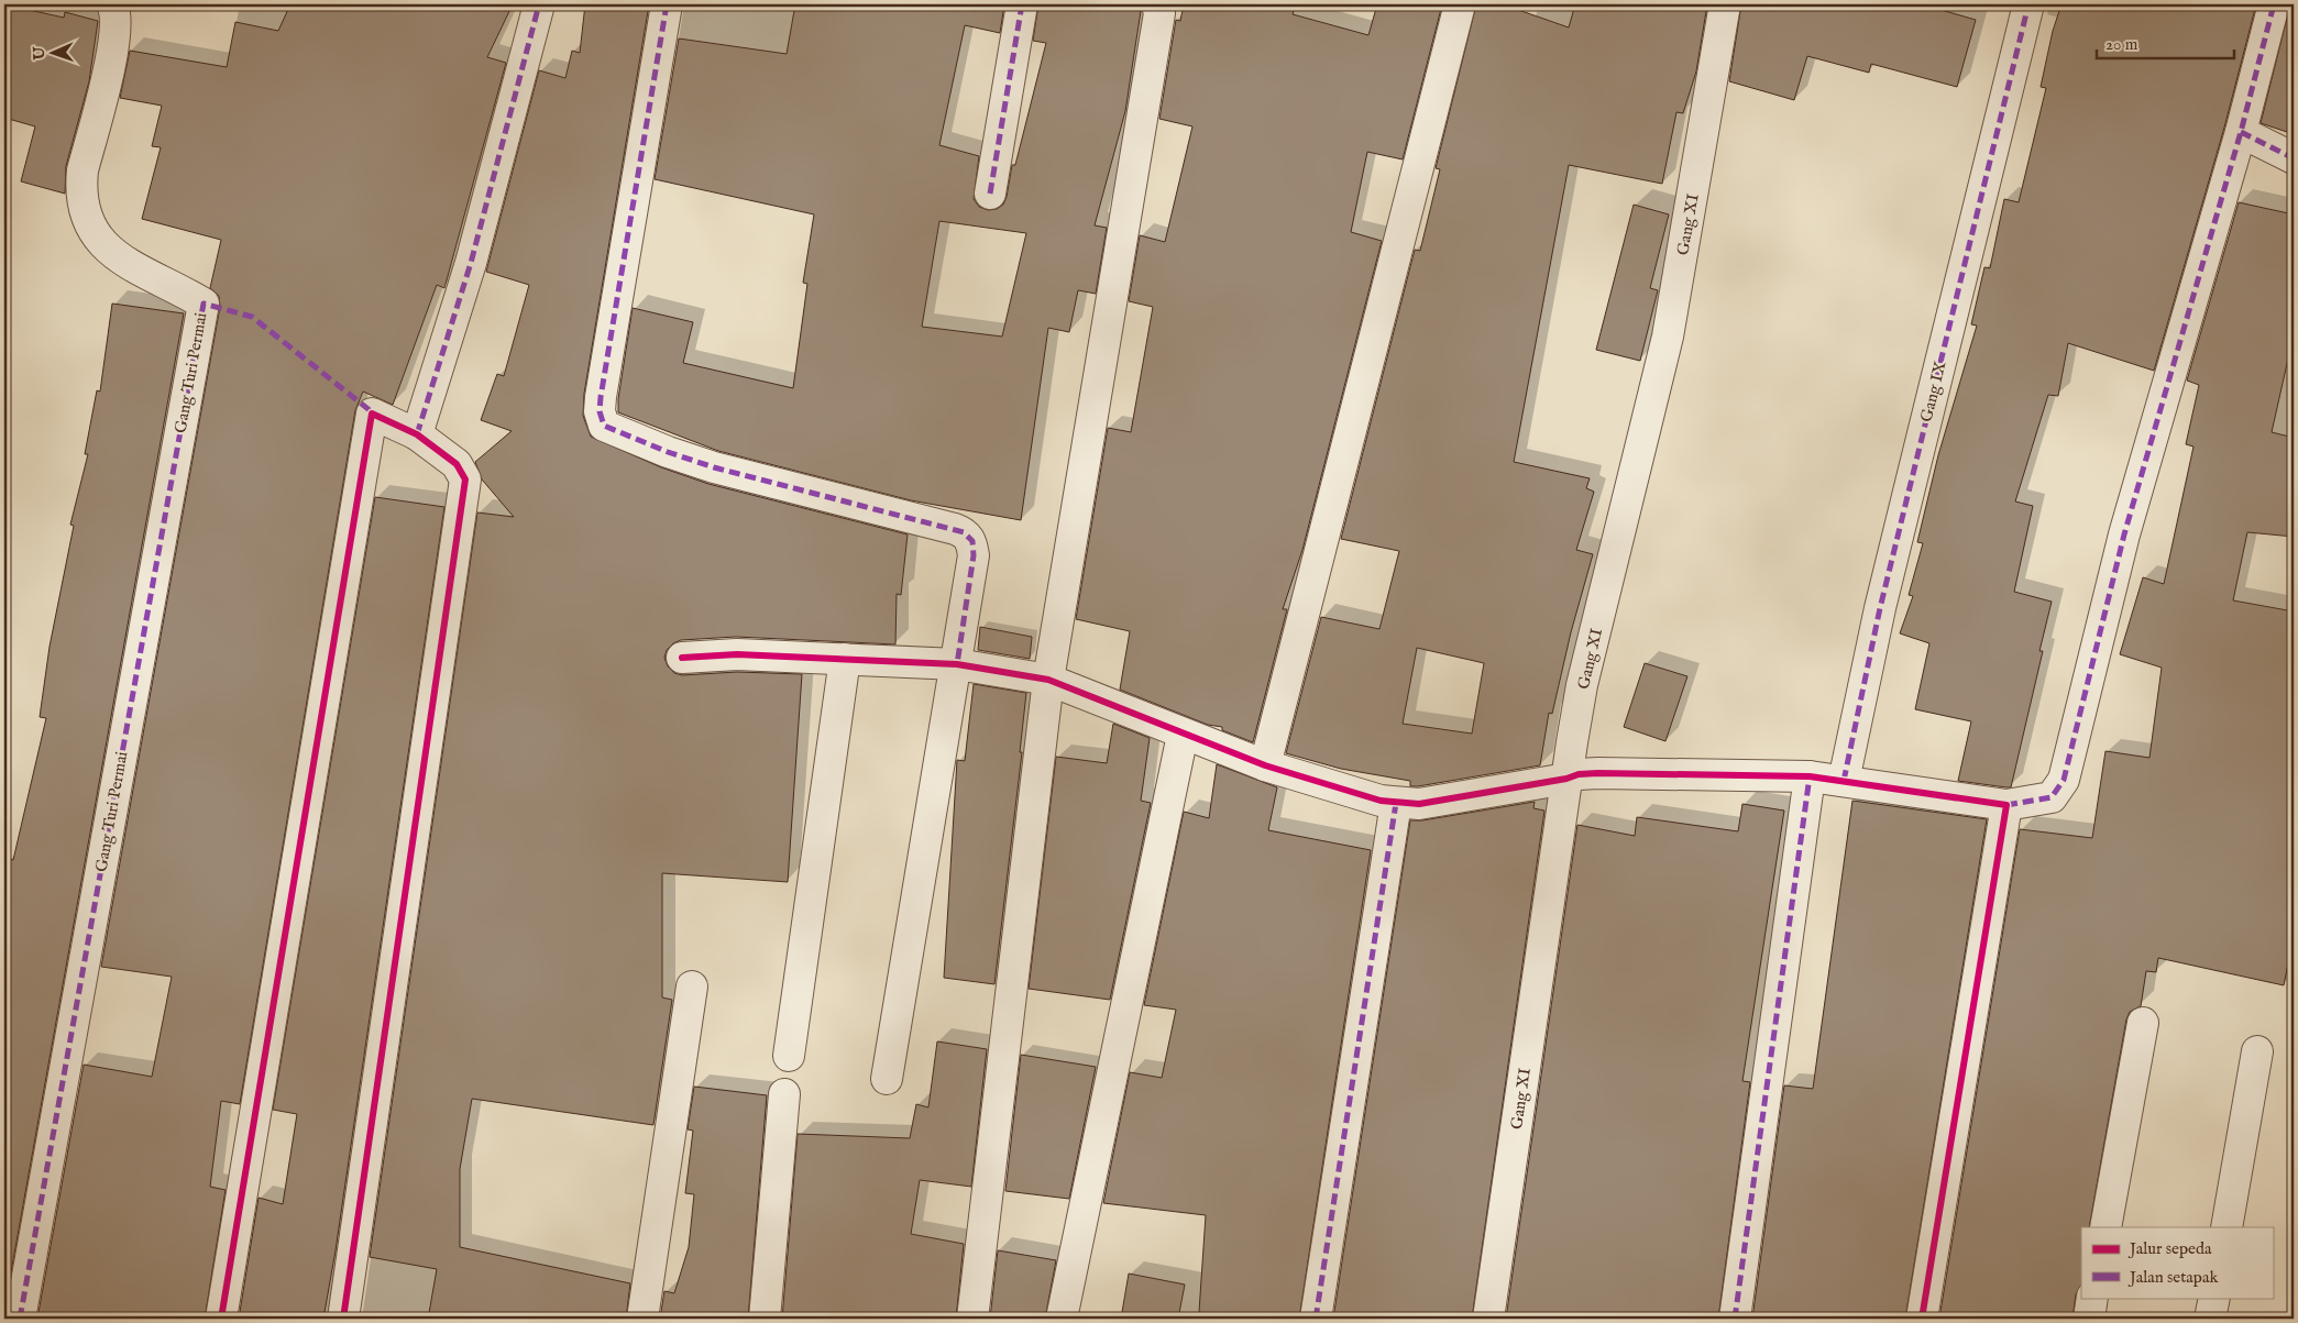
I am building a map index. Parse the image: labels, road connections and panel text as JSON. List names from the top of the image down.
{
  "streets": {
    "street": ["Gang XI", "Gang Turi Permai", "Gang IX"]
  },
  "legend": ["Jalur sepeda", "Jalan setapak"],
  "scale_bar": "20 m",
  "north": "left"
}
